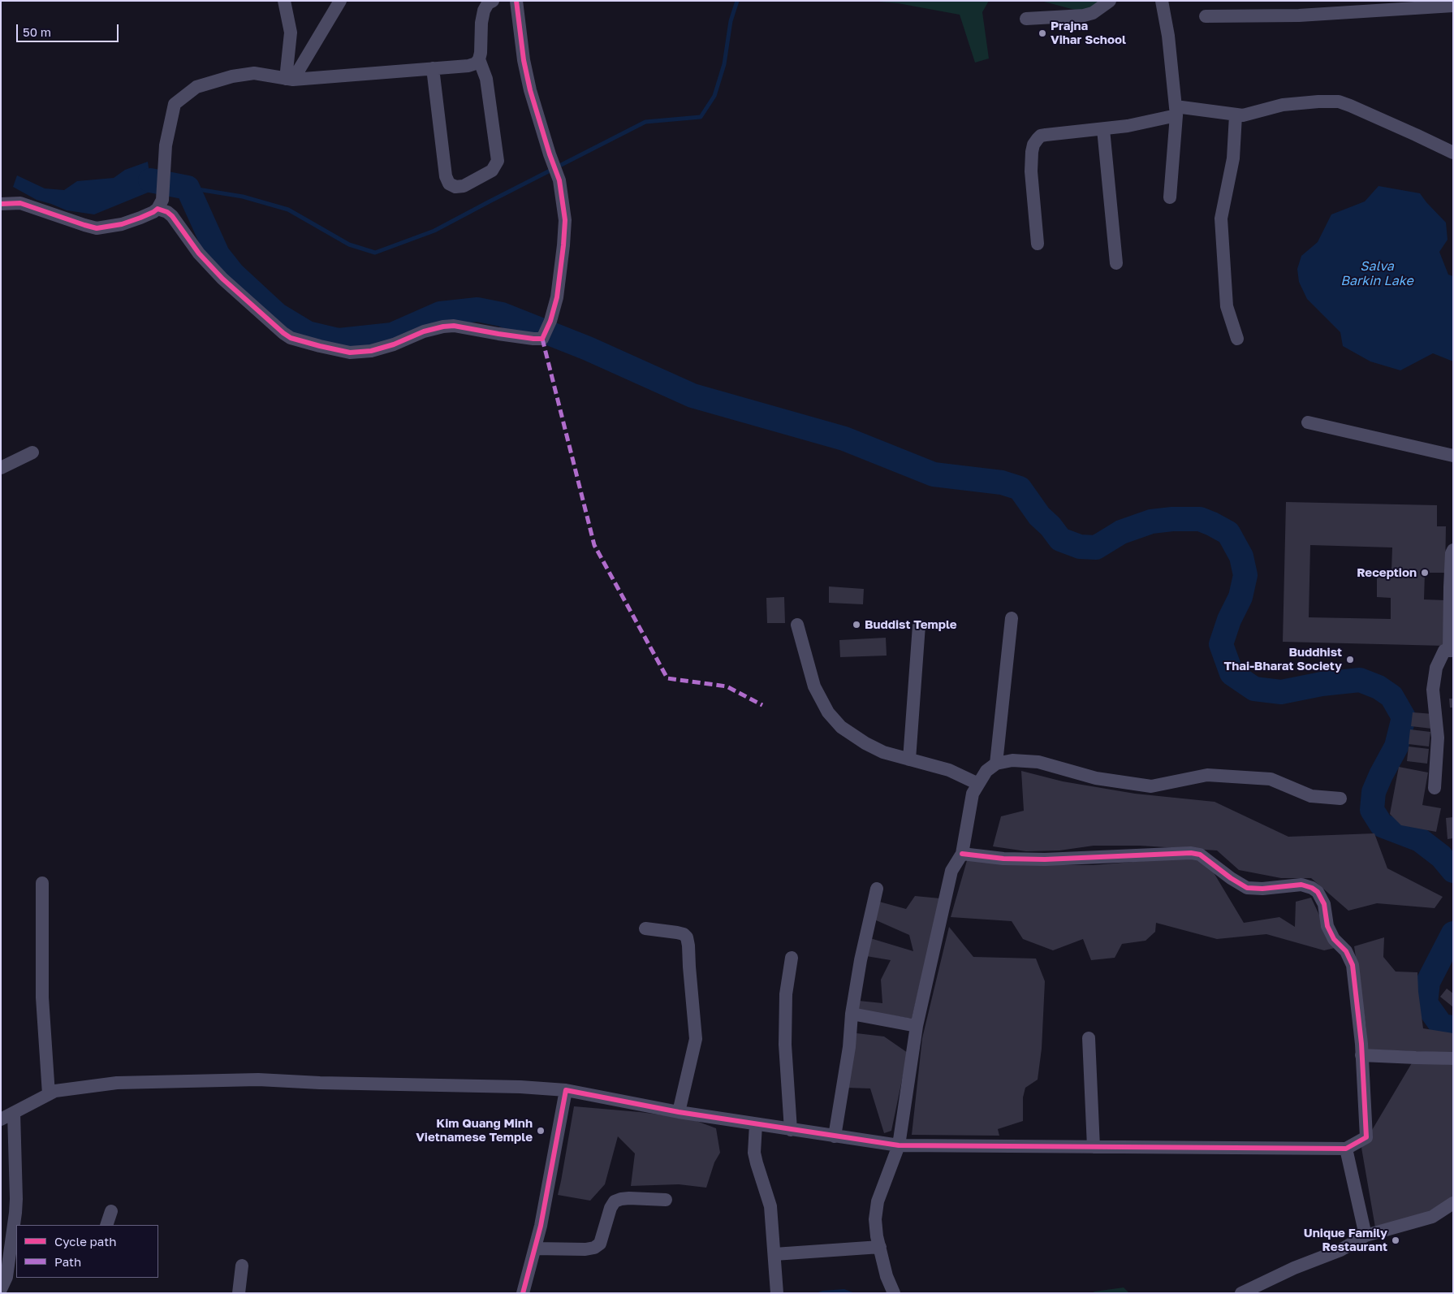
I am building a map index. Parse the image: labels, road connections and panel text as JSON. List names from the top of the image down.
{
  "water": ["Salva Barkin Lake"],
  "places": [
    "Prajna Vihar School",
    "Reception",
    "Buddist Temple",
    "Buddhist Thai-Bharat Society",
    "Kim Quang Minh Vietnamese Temple",
    "Unique Family Restaurant"
  ],
  "legend": ["Cycle path", "Path"],
  "scale_bar": "50 m"
}
